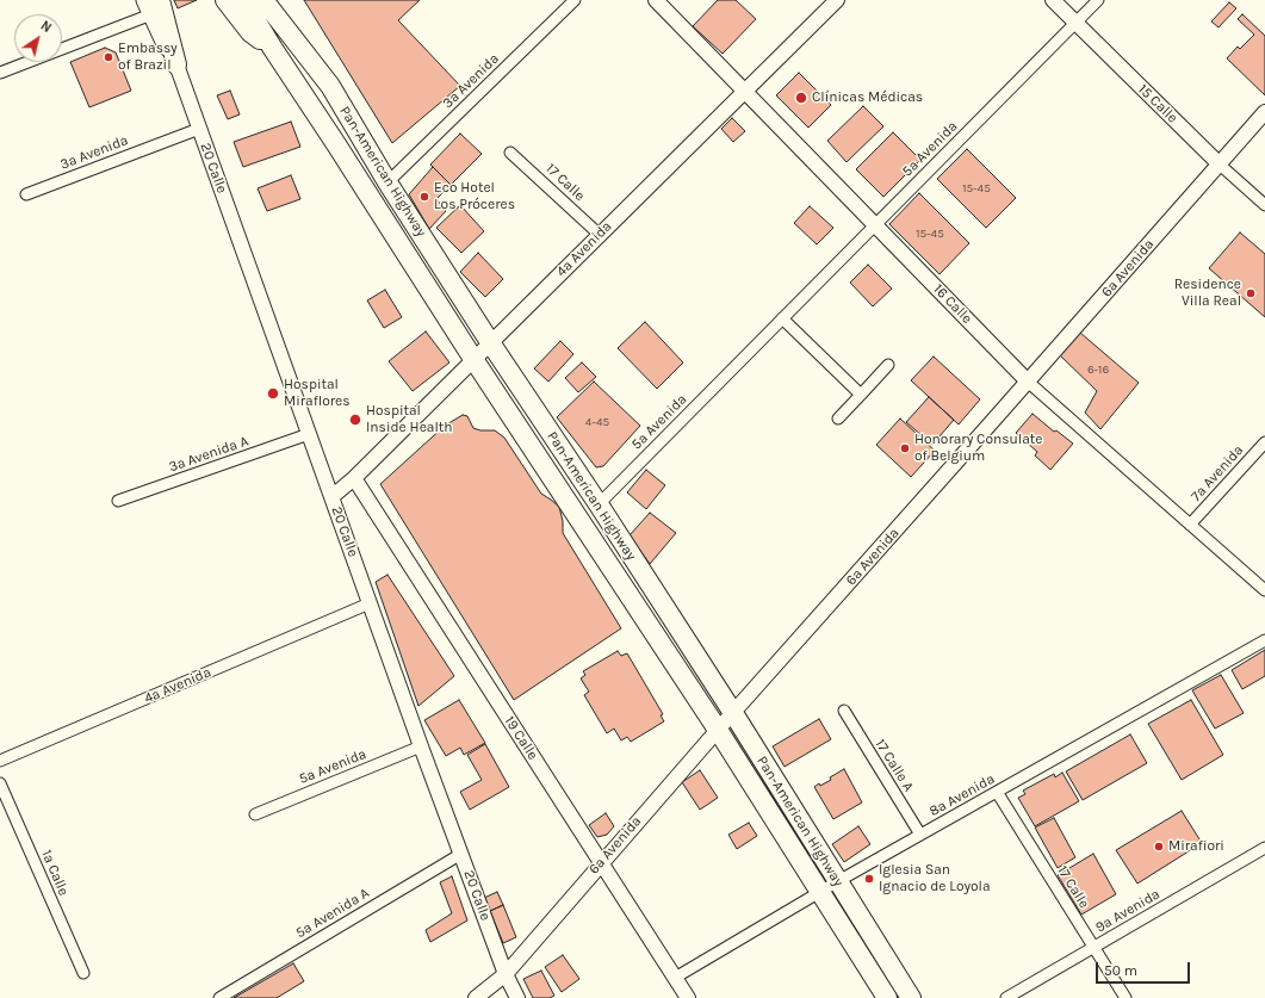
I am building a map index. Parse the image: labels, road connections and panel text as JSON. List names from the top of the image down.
{
  "streets": {
    "highway": ["Pan-American Highway"],
    "street": [
      "3a Avenida",
      "15 Calle",
      "5a Avenida",
      "20 Calle",
      "17 Calle",
      "4a Avenida",
      "6a Avenida",
      "16 Calle",
      "3a Avenida A",
      "7a Avenida",
      "19 Calle",
      "17 Calle A",
      "8a Avenida",
      "1a Calle",
      "9a Avenida",
      "5a Avenida A"
    ]
  },
  "crossings": [
    ["3a Avenida", "20 Calle"],
    ["3a Avenida", "Pan-American Highway"],
    ["15 Calle", "5a Avenida"],
    ["15 Calle", "6a Avenida"],
    ["5a Avenida", "20 Calle"],
    ["5a Avenida", "Pan-American Highway"],
    ["5a Avenida", "16 Calle"],
    ["20 Calle", "4a Avenida"],
    ["20 Calle", "6a Avenida"],
    ["20 Calle", "3a Avenida A"],
    ["20 Calle", "5a Avenida A"],
    ["Pan-American Highway", "4a Avenida"],
    ["Pan-American Highway", "6a Avenida"],
    ["Pan-American Highway", "8a Avenida"],
    ["17 Calle", "4a Avenida"],
    ["17 Calle", "8a Avenida"],
    ["17 Calle", "9a Avenida"],
    ["4a Avenida", "16 Calle"],
    ["4a Avenida", "19 Calle"],
    ["6a Avenida", "16 Calle"],
    ["6a Avenida", "19 Calle"],
    ["16 Calle", "7a Avenida"],
    ["19 Calle", "8a Avenida"],
    ["17 Calle A", "8a Avenida"]
  ],
  "places": [
    "Embassy of Brazil",
    "Clínicas Médicas",
    "Eco Hotel Los Próceres",
    "Residence Villa Real",
    "Hospital Miraflores",
    "Hospital Inside Health",
    "Honorary Consulate of Belgium",
    "Mirafiori",
    "Iglesia San Ignacio de Loyola"
  ],
  "house_numbers": [
    "15-45",
    "15-45",
    "6-16",
    "4-45"
  ],
  "scale_bar": "50 m",
  "north": "top right"
}
